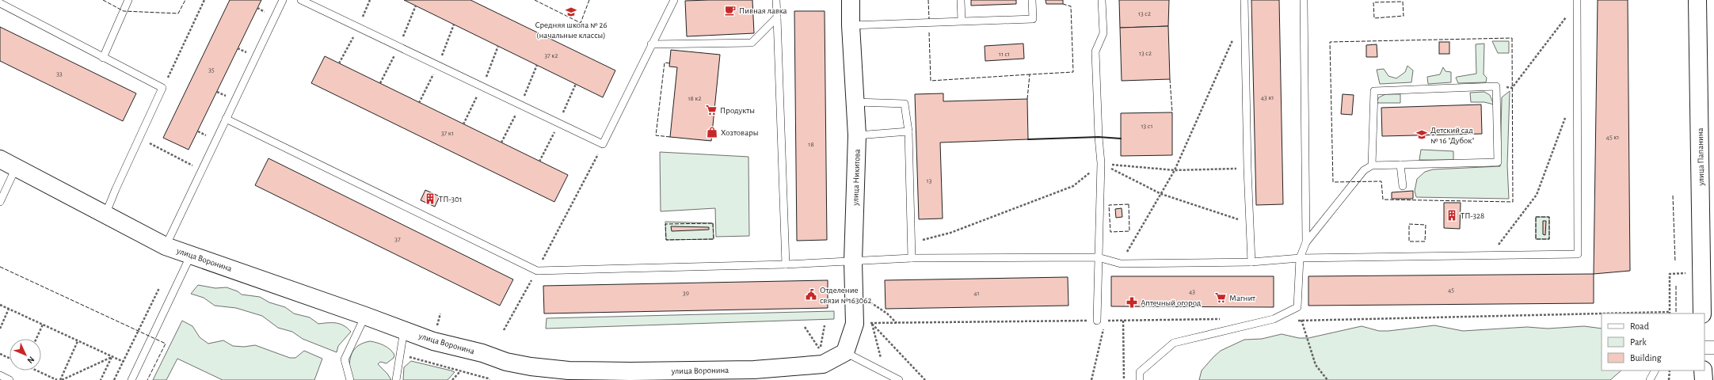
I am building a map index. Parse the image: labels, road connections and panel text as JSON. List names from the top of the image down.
{
  "streets": {
    "street": ["улица Папанина", "улица Никитова", "улица Воронина"]
  },
  "crossings": [
    ["улица Никитова", "улица Воронина"]
  ],
  "places": {
    "cafe": ["Пивная лавка"],
    "school or university": ["Средняя школа № 26 (начальные классы)", "Детский сад № 16 \"Дубок\""],
    "supermarket": ["Продукты", "Магнит"],
    "shop": ["Хозтовары"],
    "building": ["ТП-301", "ТП-328"],
    "public building": ["Отделение связи №163062"],
    "pharmacy": ["Аптечный огород"]
  },
  "house_numbers": [
    "13 с2",
    "13 с2",
    "11 с1",
    "37 к2",
    "35",
    "33",
    "43 к1",
    "18 к2",
    "13 с1",
    "37 к1",
    "45 к1",
    "18",
    "13",
    "37",
    "45",
    "43",
    "39",
    "41"
  ],
  "legend": ["Road", "Park", "Building"],
  "north": "bottom right"
}
